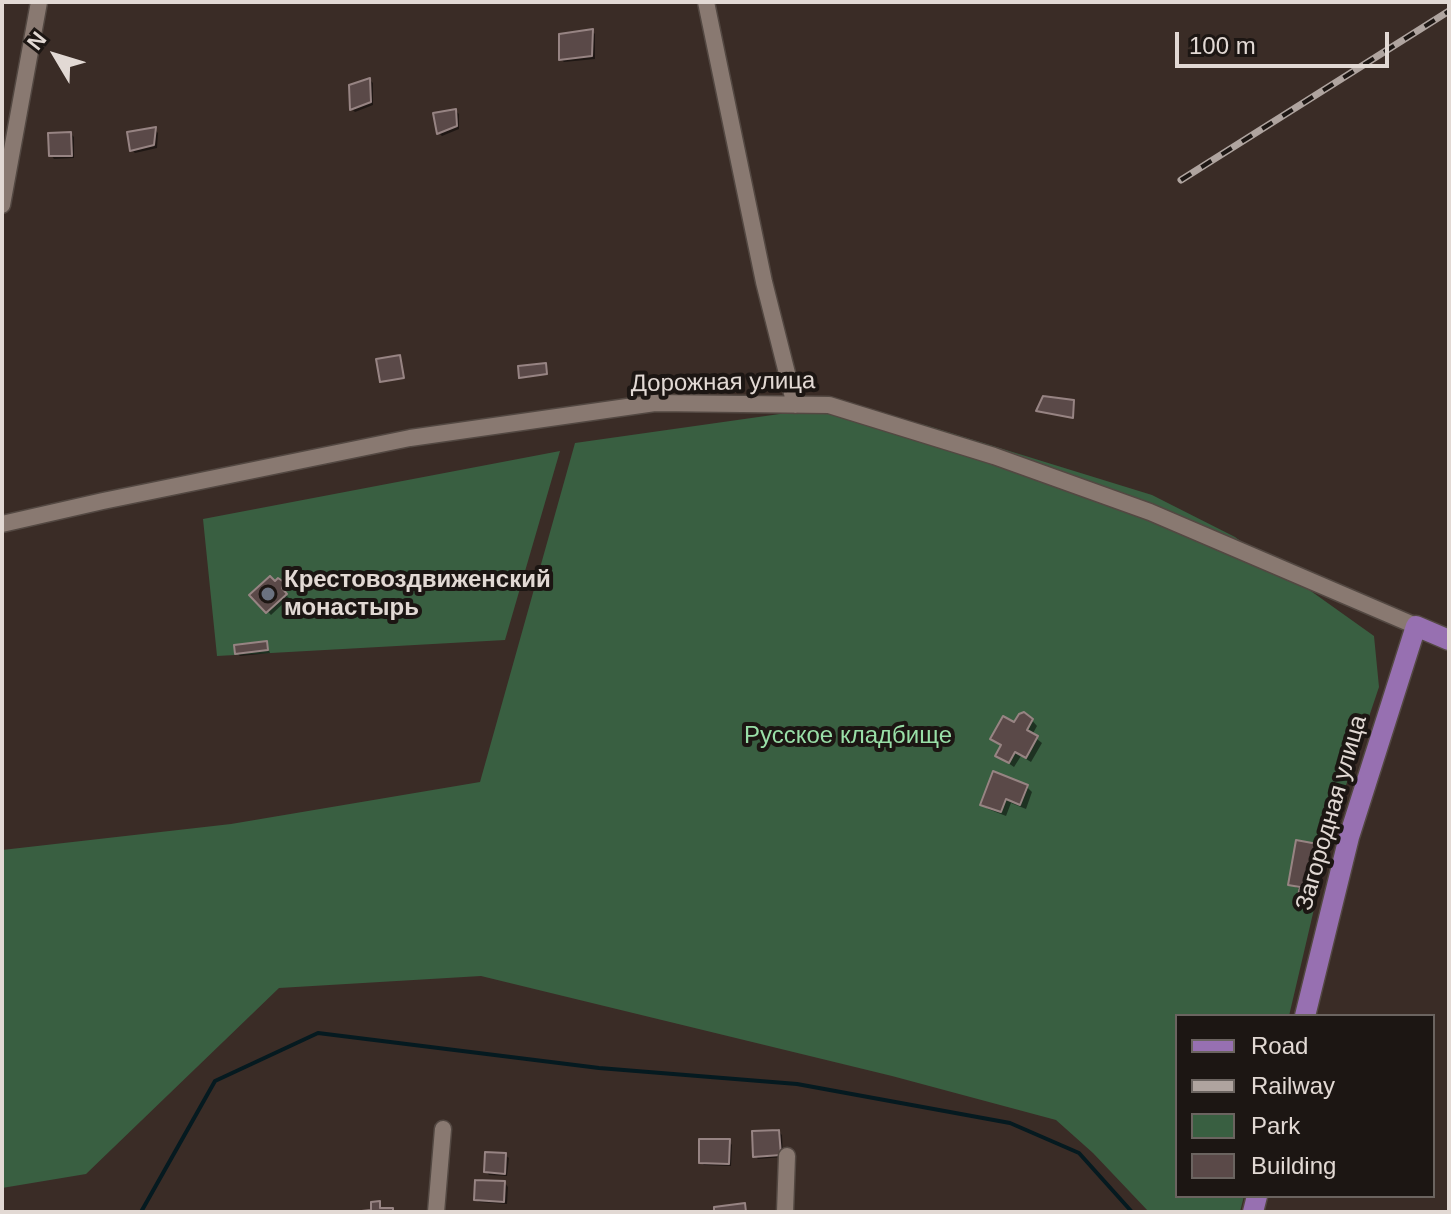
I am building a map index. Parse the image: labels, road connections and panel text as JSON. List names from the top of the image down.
{
  "streets": {
    "main road": ["Загородная улица"],
    "street": ["Дорожная улица"]
  },
  "crossings": [
    ["Дорожная улица", "Загородная улица"]
  ],
  "parks": ["Русское кладбище"],
  "places": ["Крестовоздвиженский монастырь"],
  "legend": [
    "Road",
    "Railway",
    "Park",
    "Building"
  ],
  "scale_bar": "100 m",
  "north": "top left"
}
